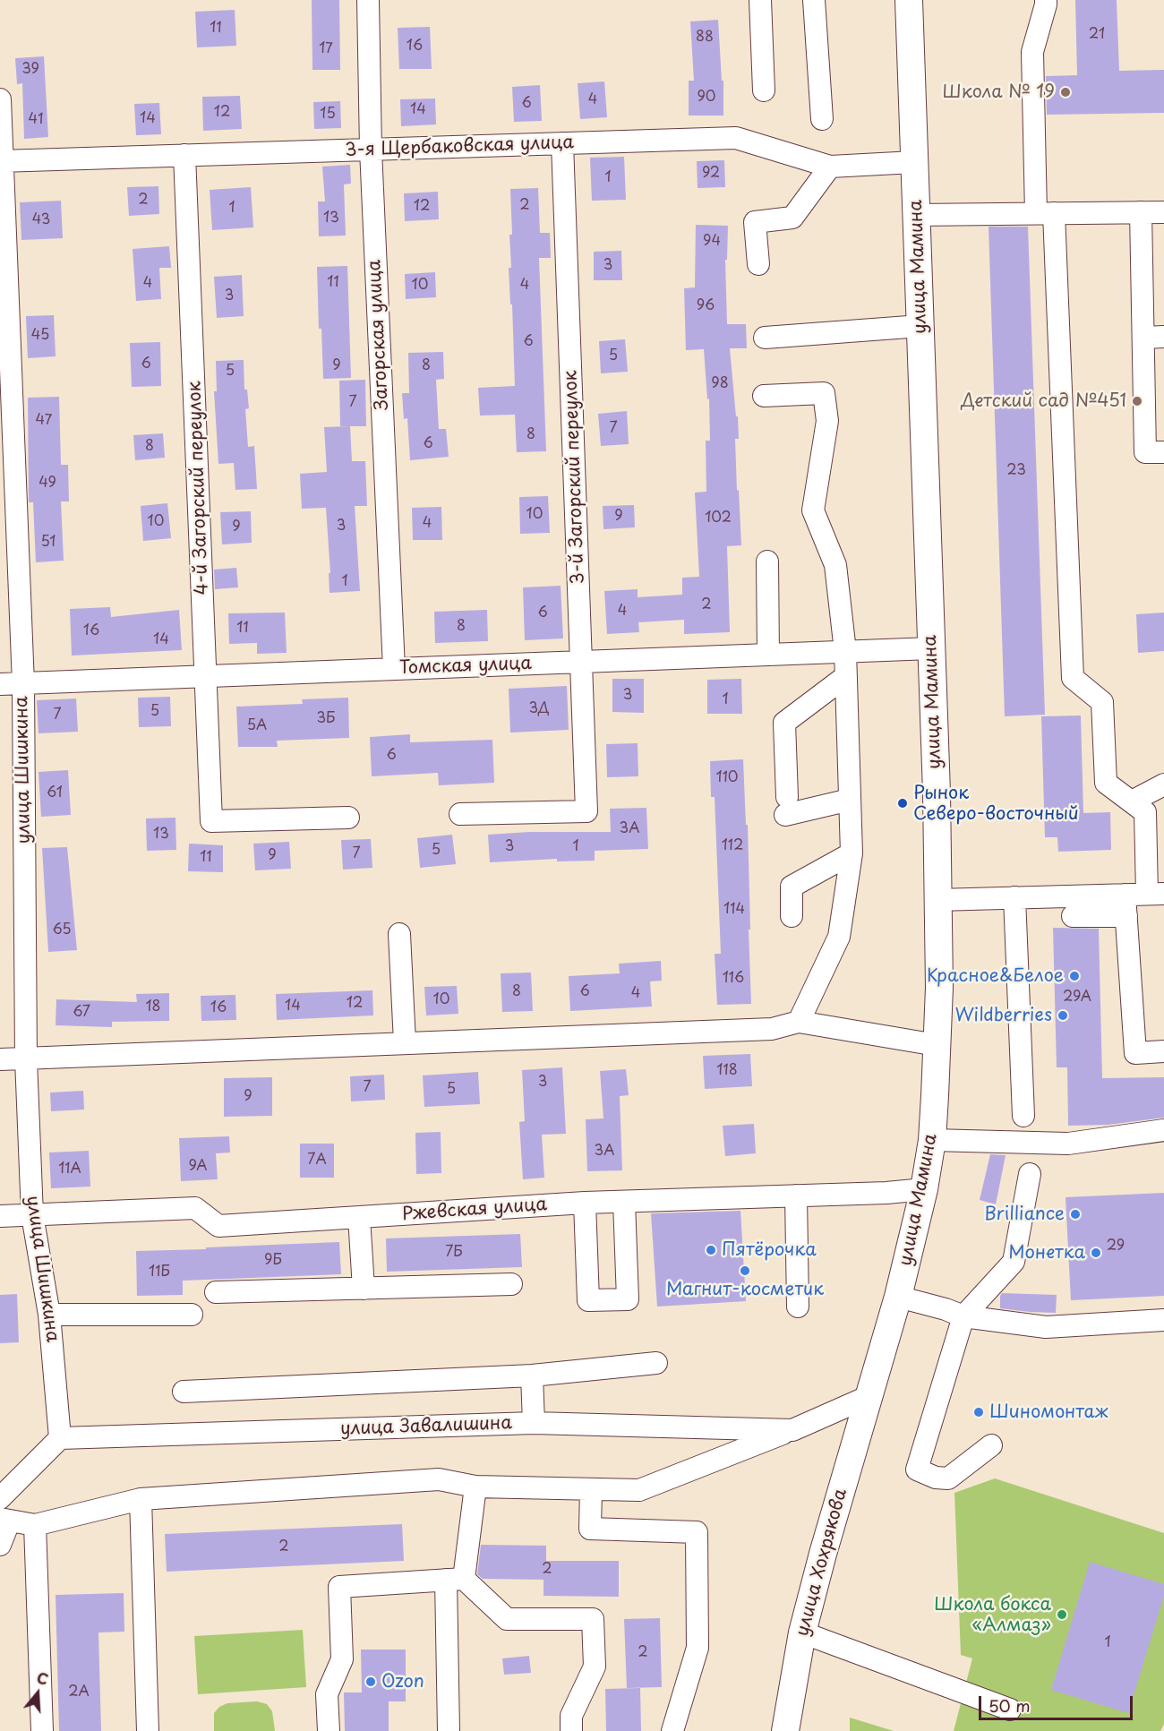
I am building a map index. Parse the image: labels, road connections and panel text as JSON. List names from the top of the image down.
{
  "streets": {
    "main road": ["улица Мамина", "улица Хохрякова"],
    "street": [
      "3-я Щербаковская улица",
      "Загорская улица",
      "3-й Загорский переулок",
      "4-й Загорский переулок",
      "Томская улица",
      "улица Шишкина",
      "Ржевская улица",
      "улица Завалишина"
    ]
  },
  "crossings": [
    ["3-я Щербаковская улица", "улица Мамина"],
    ["3-я Щербаковская улица", "Загорская улица"],
    ["3-я Щербаковская улица", "3-й Загорский переулок"],
    ["3-я Щербаковская улица", "4-й Загорский переулок"],
    ["3-я Щербаковская улица", "улица Шишкина"],
    ["улица Мамина", "Томская улица"],
    ["улица Мамина", "Ржевская улица"],
    ["улица Мамина", "улица Завалишина"],
    ["улица Мамина", "улица Хохрякова"],
    ["Загорская улица", "Томская улица"],
    ["3-й Загорский переулок", "Томская улица"],
    ["4-й Загорский переулок", "Томская улица"],
    ["Томская улица", "улица Шишкина"],
    ["улица Шишкина", "Ржевская улица"],
    ["улица Шишкина", "улица Завалишина"],
    ["улица Завалишина", "улица Хохрякова"]
  ],
  "places": [
    "Школа № 19",
    "Детский сад №451",
    "Рынок Северо-восточный",
    "Красное&Белое",
    "Wildberries",
    "Brilliance",
    "Пятёрочка",
    "Монетка",
    "Магнит-косметик",
    "Шиномонтаж",
    "Школа бокса «Алмаз»",
    "Ozon"
  ],
  "house_numbers": [
    "11",
    "21",
    "88",
    "16",
    "17",
    "39",
    "90",
    "4",
    "6",
    "14",
    "12",
    "15",
    "14",
    "41",
    "92",
    "1",
    "2",
    "2",
    "12",
    "1",
    "13",
    "43",
    "94",
    "3",
    "11",
    "4",
    "10",
    "4",
    "3",
    "96",
    "45",
    "6",
    "5",
    "6",
    "9",
    "8",
    "5",
    "98",
    "7",
    "47",
    "7",
    "8",
    "6",
    "8",
    "23",
    "49",
    "10",
    "9",
    "102",
    "10",
    "4",
    "3",
    "9",
    "51",
    "1",
    "2",
    "4",
    "6",
    "8",
    "11",
    "16",
    "14",
    "3",
    "1",
    "3Д",
    "5",
    "7",
    "3Б",
    "5А",
    "6",
    "110",
    "61",
    "3А",
    "13",
    "112",
    "3",
    "1",
    "5",
    "7",
    "9",
    "11",
    "114",
    "65",
    "116",
    "8",
    "6",
    "4",
    "29А",
    "10",
    "12",
    "14",
    "18",
    "16",
    "67",
    "118",
    "3",
    "7",
    "5",
    "9",
    "3А",
    "7А",
    "9А",
    "11А",
    "29",
    "7Б",
    "9Б",
    "11Б",
    "2",
    "2",
    "1",
    "2",
    "2А"
  ],
  "scale_bar": "50 m",
  "north": "top"
}
